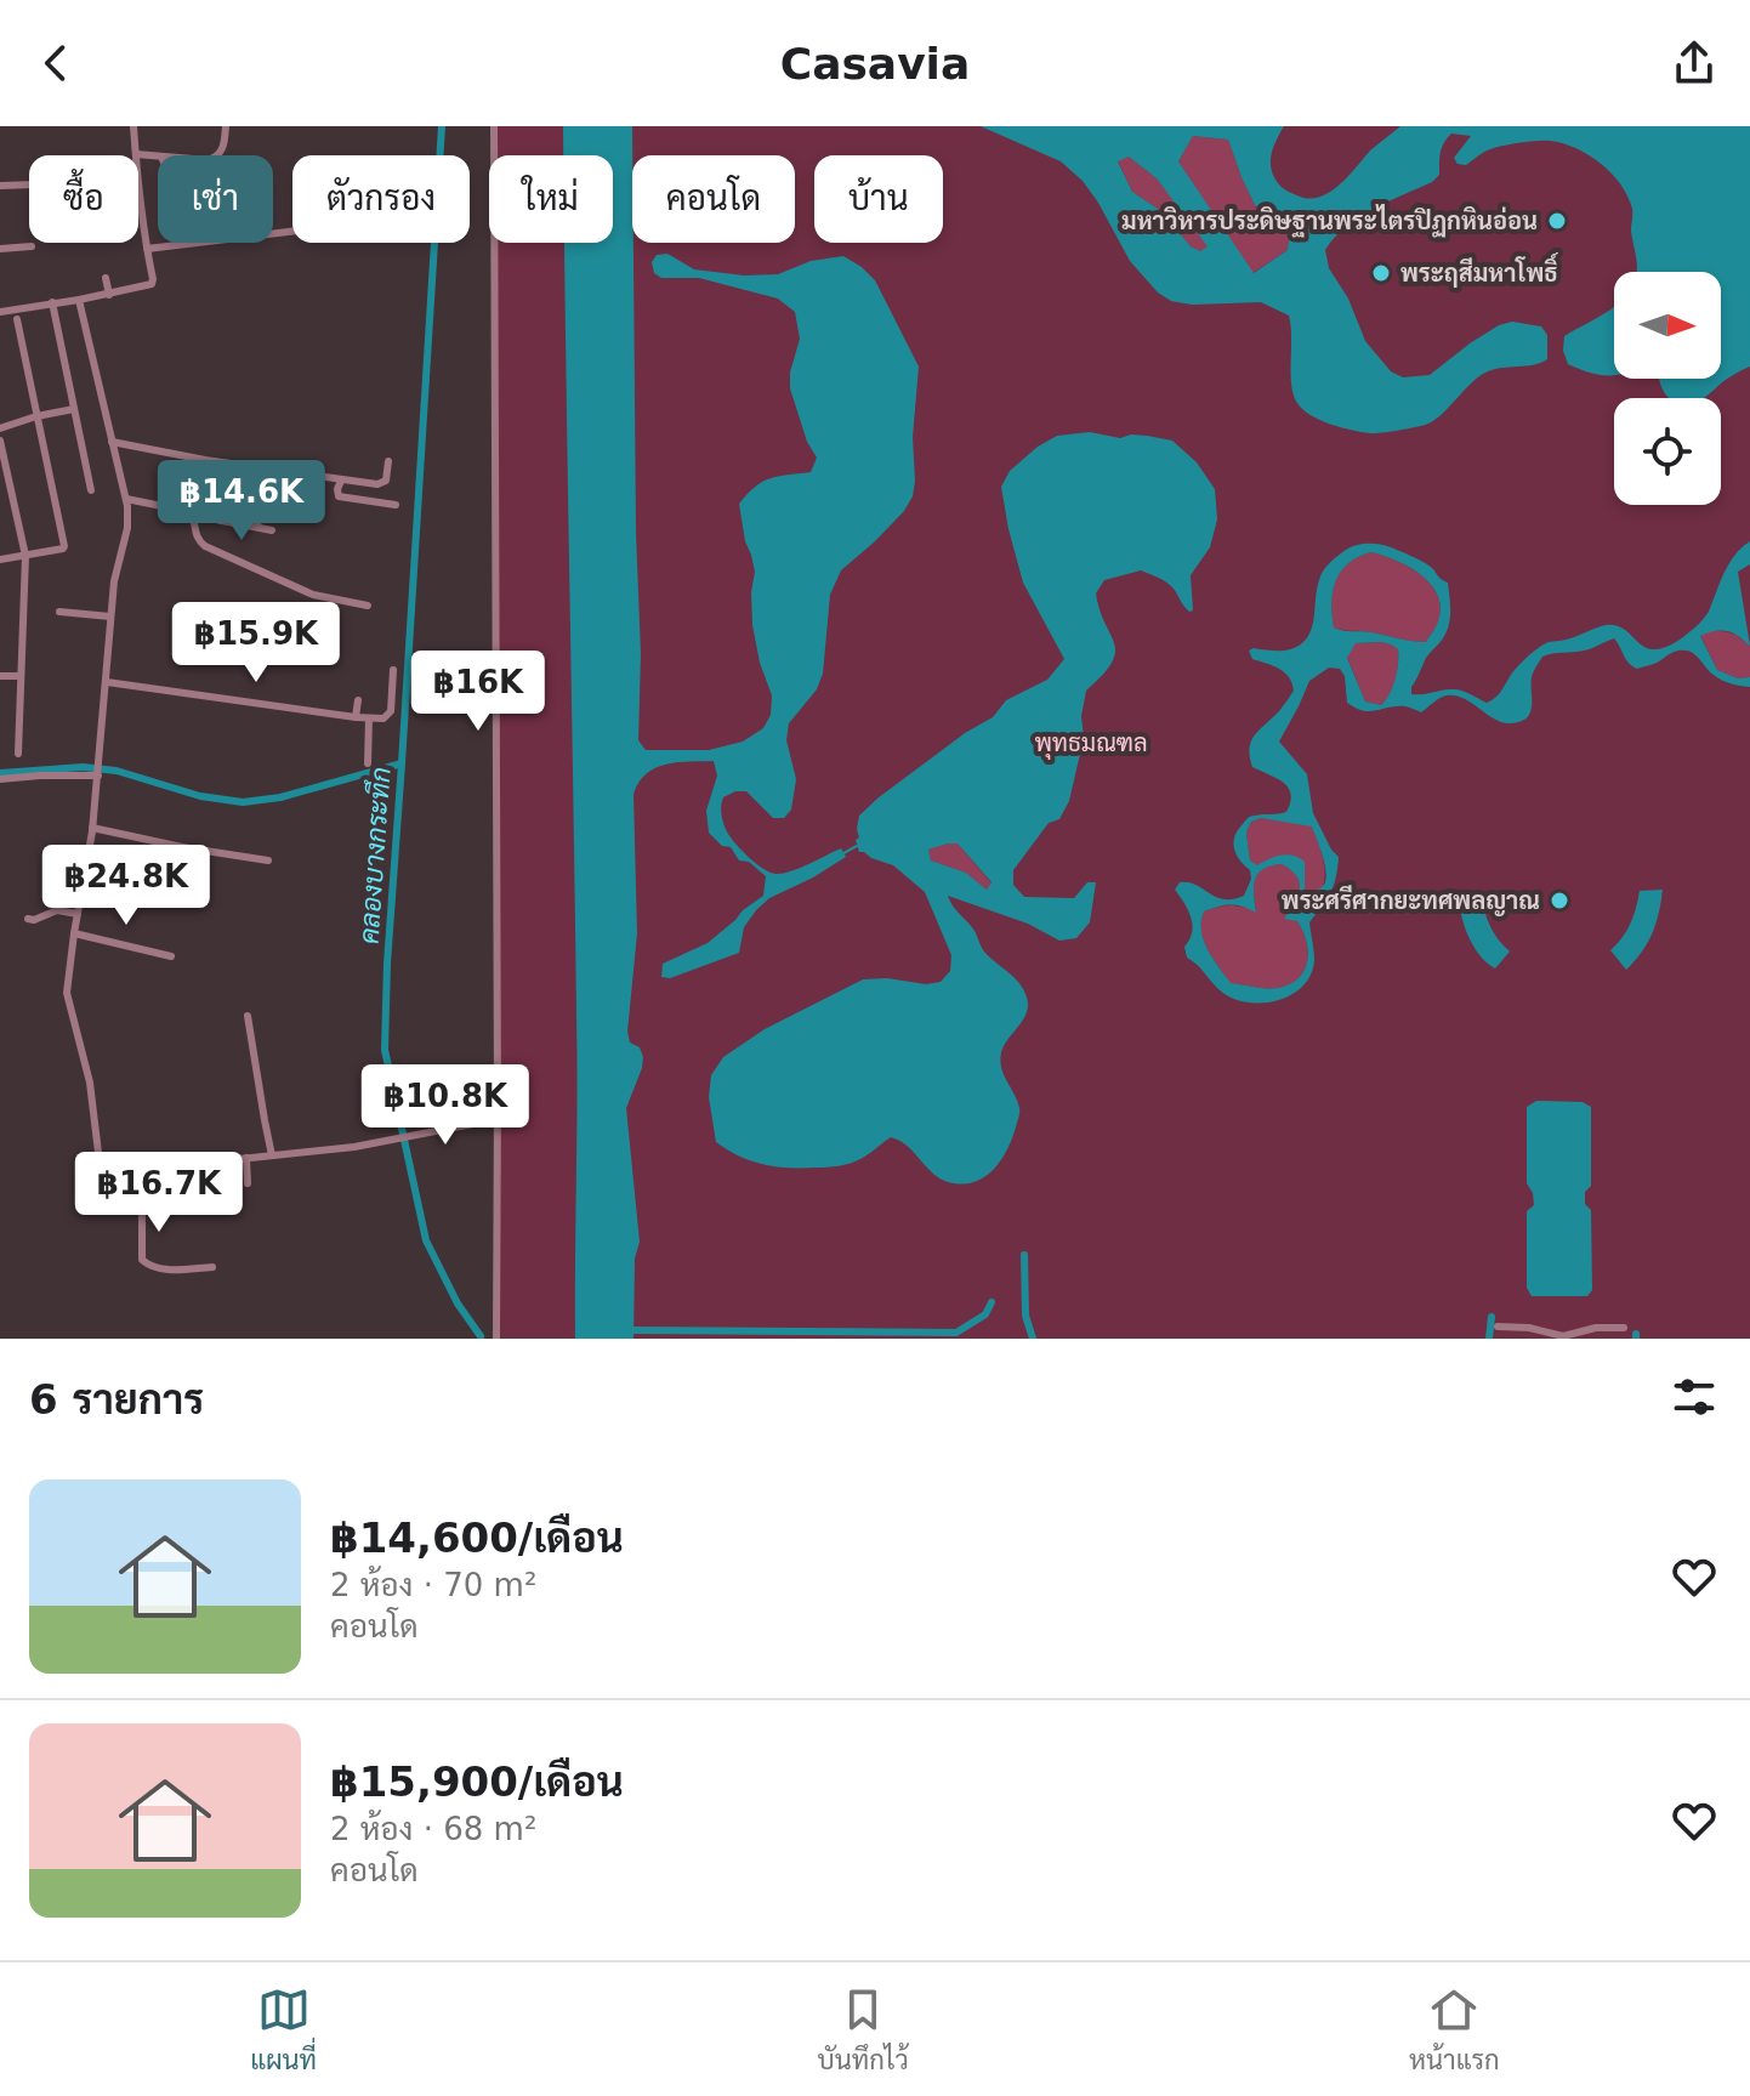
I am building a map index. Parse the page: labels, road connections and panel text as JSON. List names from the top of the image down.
{
  "water": ["คลองบางกระทึก"],
  "parks": ["พุทธมณฑล"],
  "places": ["มหาวิหารประดิษฐานพระไตรปิฏกหินอ่อน", "พระฤสีมหาโพธิ์", "พระศรีศากยะทศพลญาณ"],
  "north": "right",
  "page": {
    "header": "Casavia",
    "chip": [
      "ซื้อ",
      "เช่า",
      "ตัวกรอง",
      "ใหม่",
      "คอนโด",
      "บ้าน"
    ],
    "price": [
      "฿14.6K",
      "฿15.9K",
      "฿16K",
      "฿24.8K",
      "฿10.8K",
      "฿16.7K"
    ],
    "heading": "6 รายการ",
    "list": [
      {
        "name": "฿14,600/เดือน",
        "note": "2 ห้อง · 70 m² · คอนโด"
      },
      {
        "name": "฿15,900/เดือน",
        "note": "2 ห้อง · 68 m² · คอนโด"
      }
    ],
    "tabs": ["แผนที่", "บันทึกไว้", "หน้าแรก"]
  }
}
